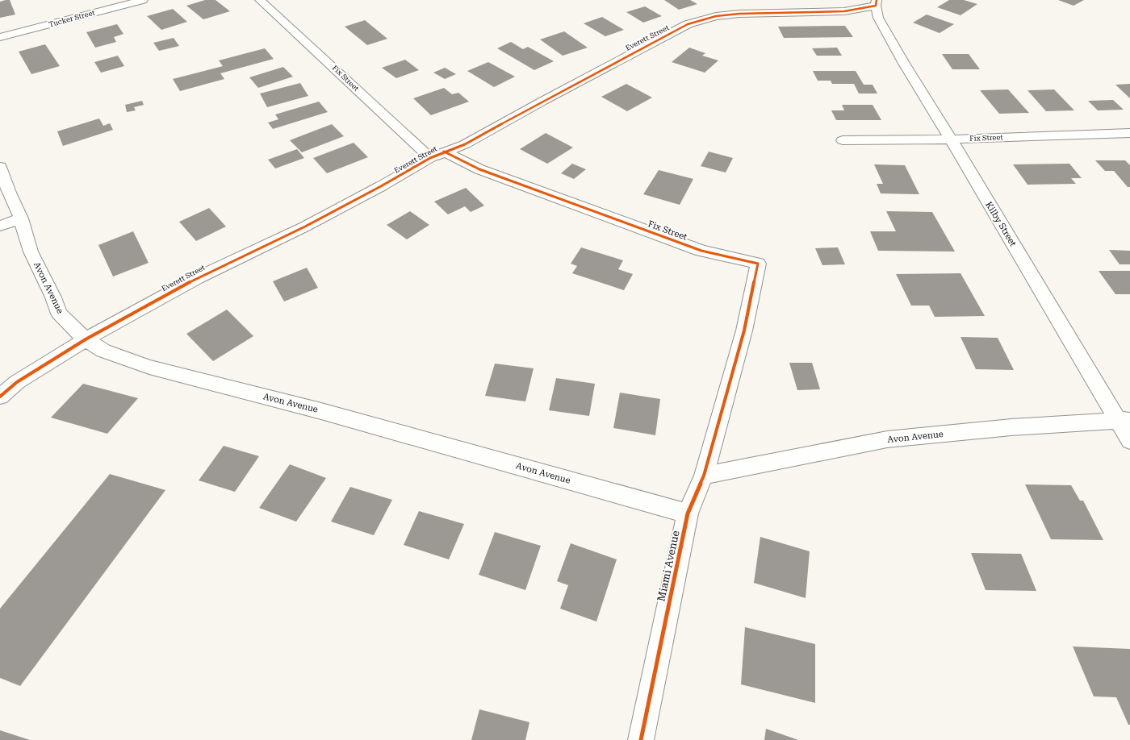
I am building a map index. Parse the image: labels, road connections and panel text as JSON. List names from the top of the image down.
{
  "streets": {
    "street": [
      "Tucker Street",
      "Everett Street",
      "Fix Street",
      "Kilby Street",
      "Avon Avenue",
      "Miami Avenue"
    ]
  },
  "crossings": [
    ["Everett Street", "Fix Street"],
    ["Everett Street", "Kilby Street"],
    ["Everett Street", "Avon Avenue"],
    ["Fix Street", "Kilby Street"],
    ["Fix Street", "Miami Avenue"],
    ["Kilby Street", "Avon Avenue"],
    ["Avon Avenue", "Miami Avenue"]
  ]
}
